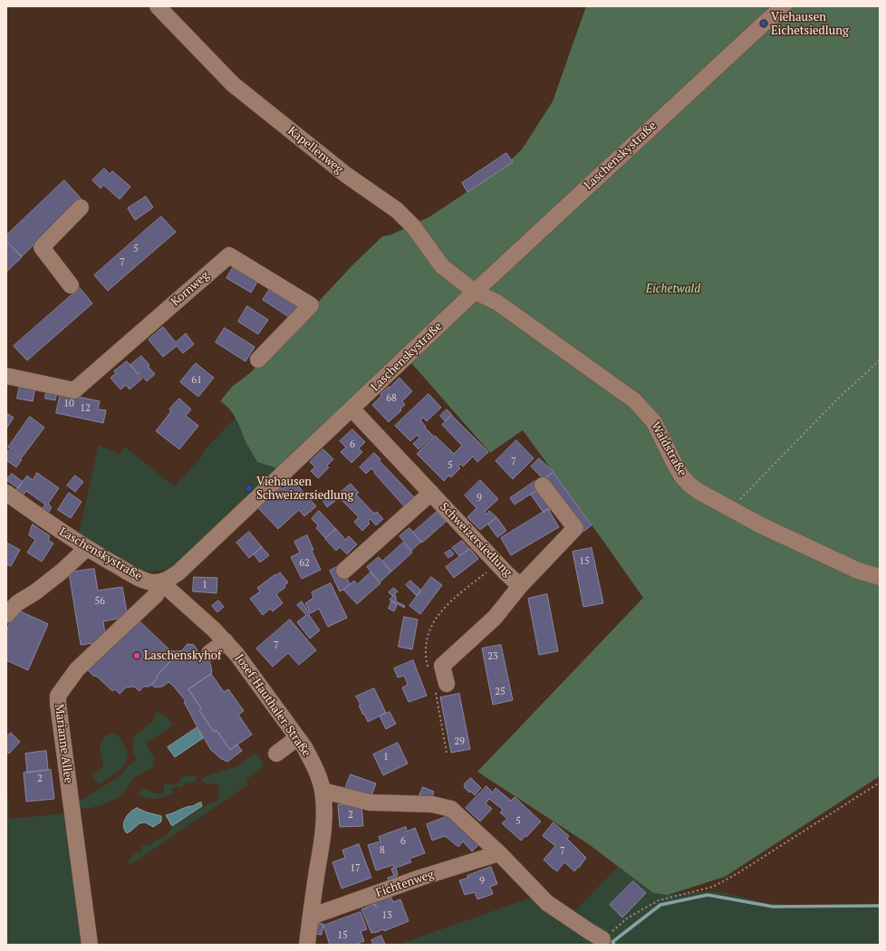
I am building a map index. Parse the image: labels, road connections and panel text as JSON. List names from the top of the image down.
{
  "streets": {
    "street": [
      "Kapellenweg",
      "Laschenskystraße",
      "Kornweg",
      "Waldstraße",
      "Schweizersiedlung",
      "Josef-Hauthaler-Straße",
      "Marianne Allee",
      "Fichtenweg"
    ]
  },
  "crossings": [
    ["Kapellenweg", "Laschenskystraße"],
    ["Kapellenweg", "Waldstraße"],
    ["Laschenskystraße", "Waldstraße"],
    ["Laschenskystraße", "Schweizersiedlung"],
    ["Laschenskystraße", "Josef-Hauthaler-Straße"],
    ["Laschenskystraße", "Marianne Allee"],
    ["Josef-Hauthaler-Straße", "Marianne Allee"],
    ["Josef-Hauthaler-Straße", "Fichtenweg"]
  ],
  "parks": ["Eichetwald"],
  "places": ["Viehausen Eichetsiedlung", "Viehausen Schweizersiedlung", "Laschenskyhof"],
  "house_numbers": [
    "5",
    "7",
    "61",
    "68",
    "10",
    "12",
    "6",
    "7",
    "5",
    "9",
    "15",
    "62",
    "1",
    "56",
    "7",
    "23",
    "25",
    "29",
    "1",
    "2",
    "2",
    "5",
    "6",
    "8",
    "7",
    "17",
    "9",
    "13",
    "15"
  ]
}
